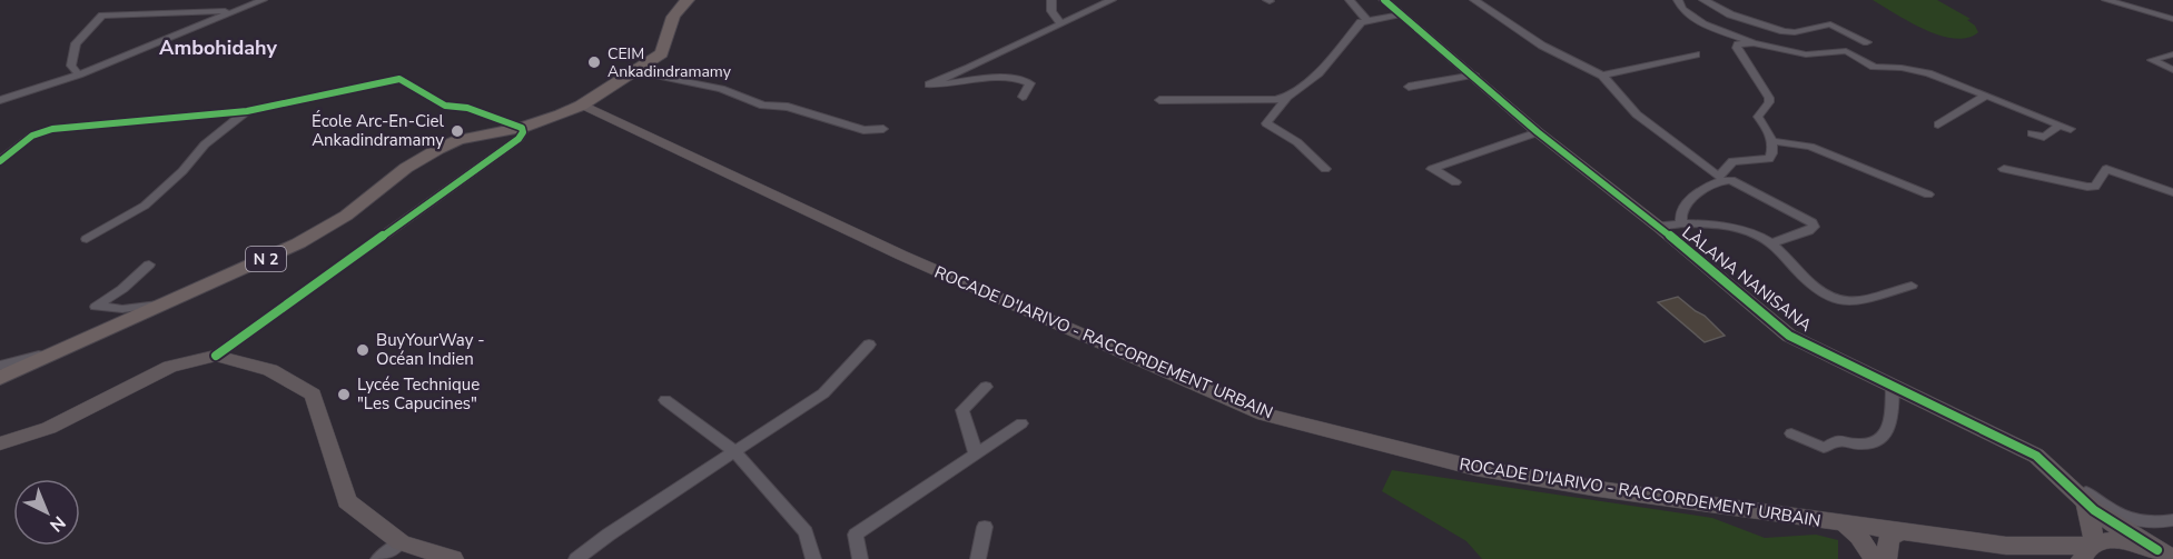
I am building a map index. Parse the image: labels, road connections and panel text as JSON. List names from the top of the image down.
{
  "streets": {
    "main road": ["N 2"],
    "street": ["LÀLANA NANISANA", "ROCADE D'IARIVO - RACCORDEMENT URBAIN"]
  },
  "crossings": [
    ["N 2", "ROCADE D'IARIVO - RACCORDEMENT URBAIN"],
    ["LÀLANA NANISANA", "ROCADE D'IARIVO - RACCORDEMENT URBAIN"]
  ],
  "districts": ["Ambohidahy"],
  "places": [
    "CEIM Ankadindramamy",
    "École Arc-En-Ciel Ankadindramamy",
    "BuyYourWay - Océan Indien",
    "Lycée Technique \"Les Capucines\""
  ],
  "north": "bottom right"
}
